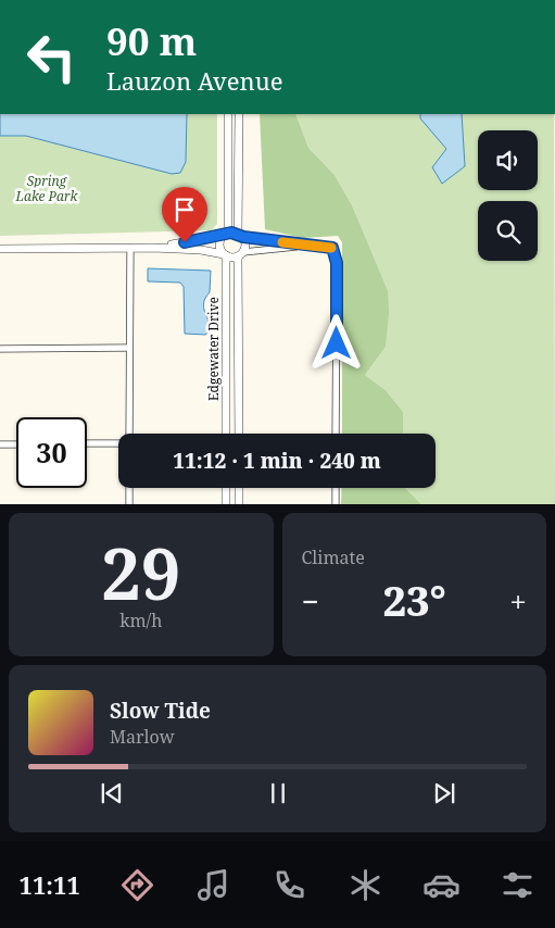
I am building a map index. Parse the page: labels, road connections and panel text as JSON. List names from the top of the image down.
{
  "streets": {
    "street": ["Edgewater Drive"]
  },
  "parks": ["Spring Lake Park"],
  "page": {
    "turn": ["90 m", "Lauzon Avenue"],
    "limit": "30",
    "trip": "11:12 · 1 min · 240 m",
    "tile": [
      ["29", "km/h"],
      "Climate"
    ],
    "heat": ["−", "23°", "+"],
    "song": ["Slow Tide", "Marlow"],
    "tabs": "11:11"
  }
}
